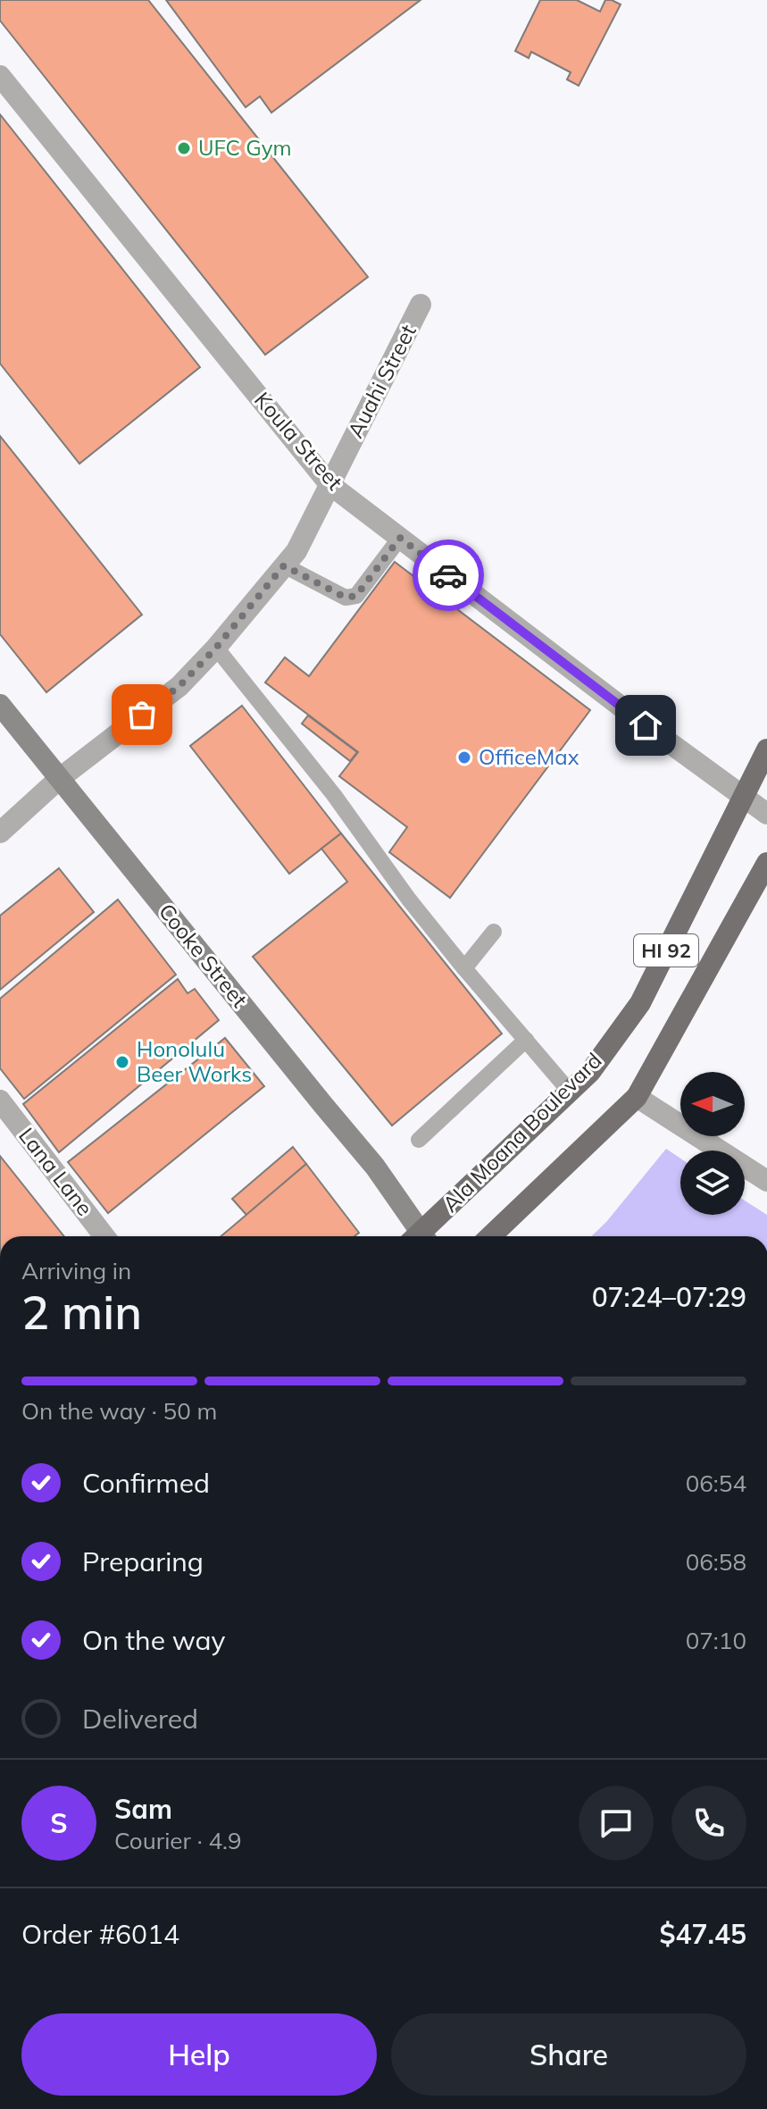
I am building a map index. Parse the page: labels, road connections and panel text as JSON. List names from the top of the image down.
{
  "streets": {
    "main road": ["HI 92", "Ala Moana Boulevard"],
    "street": [
      "Auahi Street",
      "Koula Street",
      "Cooke Street",
      "Lana Lane"
    ]
  },
  "crossings": [
    ["Auahi Street", "Koula Street"],
    ["Auahi Street", "Cooke Street"],
    ["Koula Street", "Ala Moana Boulevard"]
  ],
  "places": ["UFC Gym", "OfficeMax", "Honolulu Beer Works"],
  "north": "left",
  "page": {
    "heading": ["2 min", "Arriving in", "07:24–07:29"],
    "panel": [
      "Sam",
      "Courier · 4.9",
      "Order #6014",
      "$47.45"
    ],
    "bar": "On the way · 50 m",
    "list": [
      ["Confirmed", "06:54"],
      ["Preparing", "06:58"],
      ["On the way", "07:10"],
      "Delivered"
    ],
    "round": "S",
    "buttons": ["Help", "Share"]
  }
}
